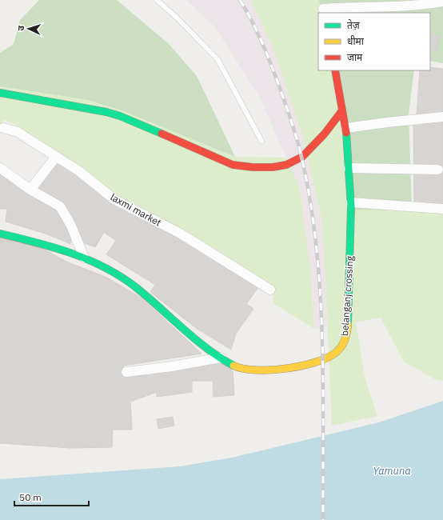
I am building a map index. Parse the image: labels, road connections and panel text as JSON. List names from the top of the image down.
{
  "streets": {
    "street": ["laxmi market", "belanganj crossing"]
  },
  "water": ["Yamuna"],
  "legend": ["तेज़", "धीमा", "जाम"],
  "scale_bar": "50 m",
  "north": "left"
}
